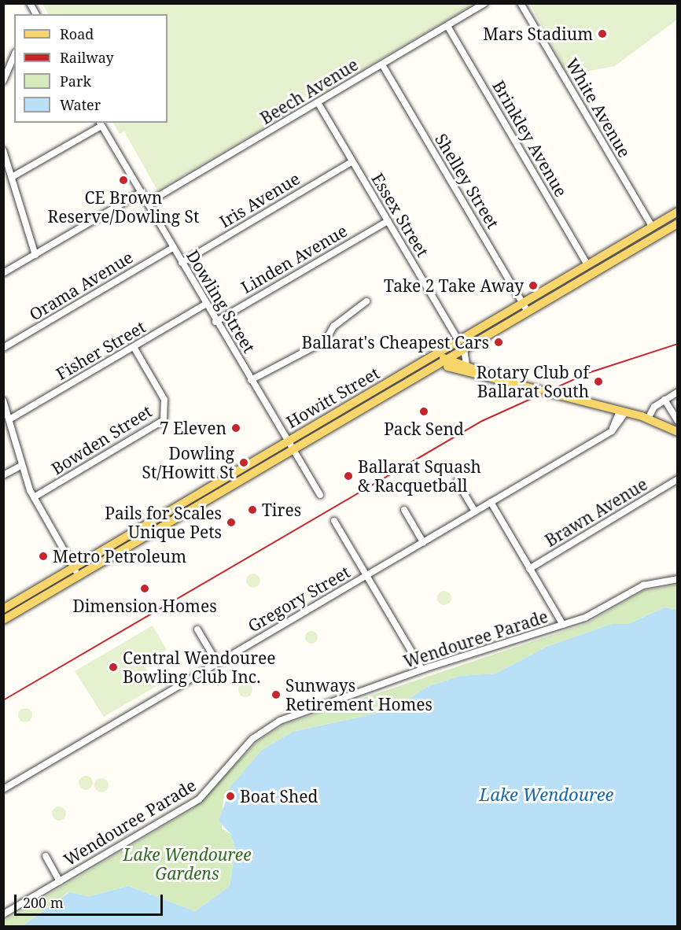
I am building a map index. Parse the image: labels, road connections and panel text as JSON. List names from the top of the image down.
{
  "streets": {
    "main road": ["Howitt Street"],
    "street": [
      "Beech Avenue",
      "White Avenue",
      "Brinkley Avenue",
      "Shelley Street",
      "Iris Avenue",
      "Essex Street",
      "Linden Avenue",
      "Orama Avenue",
      "Dowling Street",
      "Fisher Street",
      "Bowden Street",
      "Brawn Avenue",
      "Gregory Street",
      "Wendouree Parade"
    ]
  },
  "crossings": [
    ["Beech Avenue", "Brinkley Avenue"],
    ["Beech Avenue", "Shelley Street"],
    ["Beech Avenue", "Essex Street"],
    ["Beech Avenue", "Dowling Street"],
    ["White Avenue", "Howitt Street"],
    ["Brinkley Avenue", "Howitt Street"],
    ["Shelley Street", "Howitt Street"],
    ["Iris Avenue", "Essex Street"],
    ["Iris Avenue", "Dowling Street"],
    ["Essex Street", "Linden Avenue"],
    ["Essex Street", "Howitt Street"],
    ["Linden Avenue", "Dowling Street"],
    ["Orama Avenue", "Dowling Street"],
    ["Dowling Street", "Fisher Street"],
    ["Dowling Street", "Howitt Street"],
    ["Fisher Street", "Bowden Street"]
  ],
  "water": ["Lake Wendouree"],
  "parks": ["Lake Wendouree Gardens"],
  "places": [
    "Mars Stadium",
    "CE Brown Reserve/Dowling St",
    "Take 2 Take Away",
    "Ballarat's Cheapest Cars",
    "Rotary Club of Ballarat South",
    "Pack Send",
    "7 Eleven",
    "Dowling St/Howitt St",
    "Ballarat Squash & Racquetball",
    "Tires",
    "Pails for Scales Unique Pets",
    "Metro Petroleum",
    "Dimension Homes",
    "Central Wendouree Bowling Club Inc.",
    "Sunways Retirement Homes",
    "Boat Shed"
  ],
  "legend": [
    "Road",
    "Railway",
    "Park",
    "Water"
  ],
  "scale_bar": "200 m"
}
